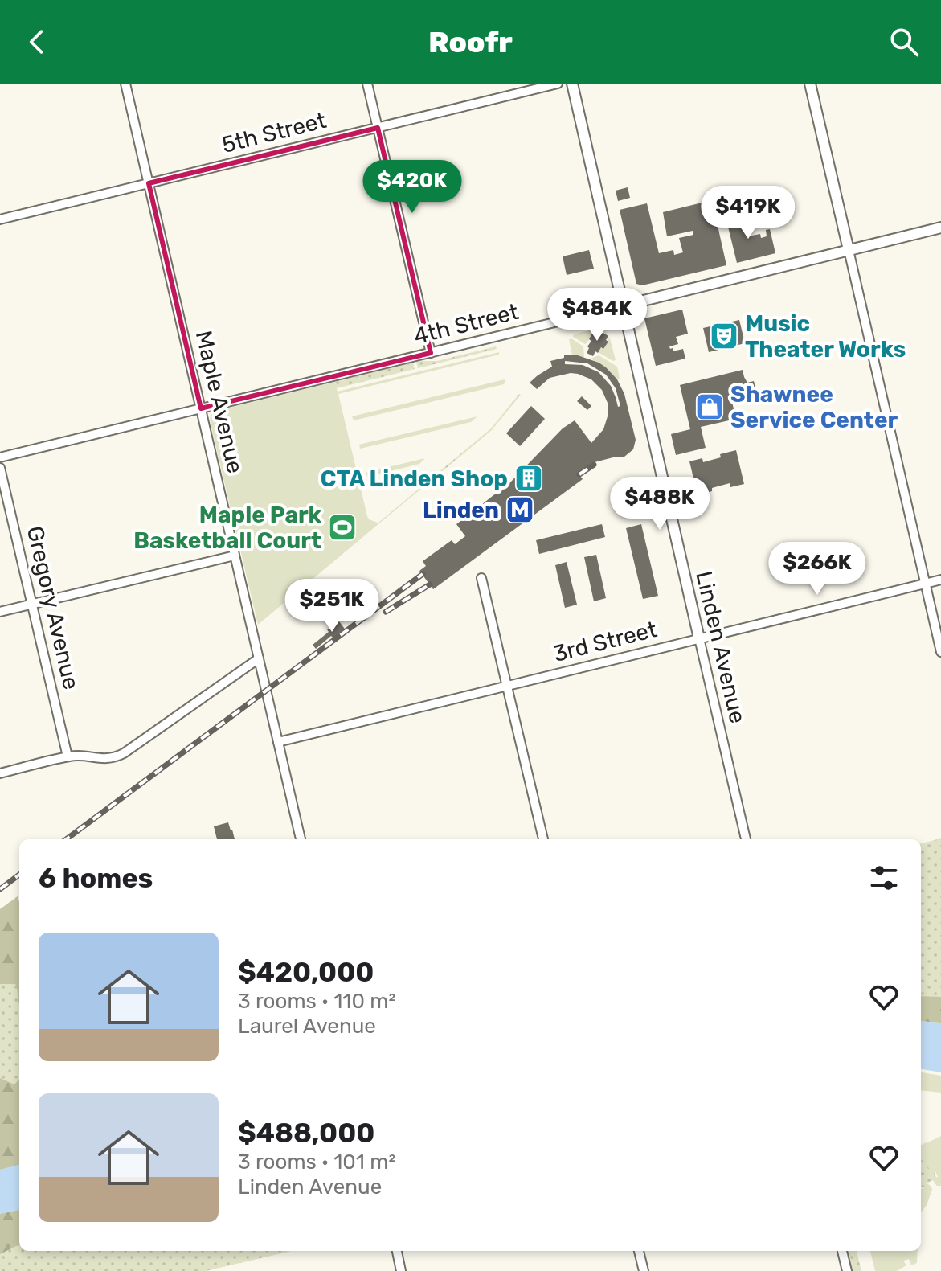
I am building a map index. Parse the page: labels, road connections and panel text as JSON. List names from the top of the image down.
{
  "streets": {
    "street": [
      "5th Street",
      "4th Street",
      "Maple Avenue",
      "Gregory Avenue",
      "3rd Street",
      "Linden Avenue"
    ]
  },
  "crossings": [
    ["5th Street", "Maple Avenue"],
    ["4th Street", "Maple Avenue"],
    ["4th Street", "Linden Avenue"],
    ["Maple Avenue", "3rd Street"],
    ["3rd Street", "Linden Avenue"]
  ],
  "places": {
    "theatre": ["Music Theater Works"],
    "shop": ["Shawnee Service Center"],
    "building": ["CTA Linden Shop"],
    "metro station": ["Linden"],
    "sports": ["Maple Park Basketball Court"]
  },
  "page": {
    "header": "Roofr",
    "price": [
      "$420K",
      "$419K",
      "$484K",
      "$488K",
      "$266K",
      "$251K"
    ],
    "heading": "6 homes",
    "list": [
      {
        "name": "$420,000",
        "note": "3 rooms · 110 m² · Laurel Avenue"
      },
      {
        "name": "$488,000",
        "note": "3 rooms · 101 m² · Linden Avenue"
      }
    ]
  }
}
